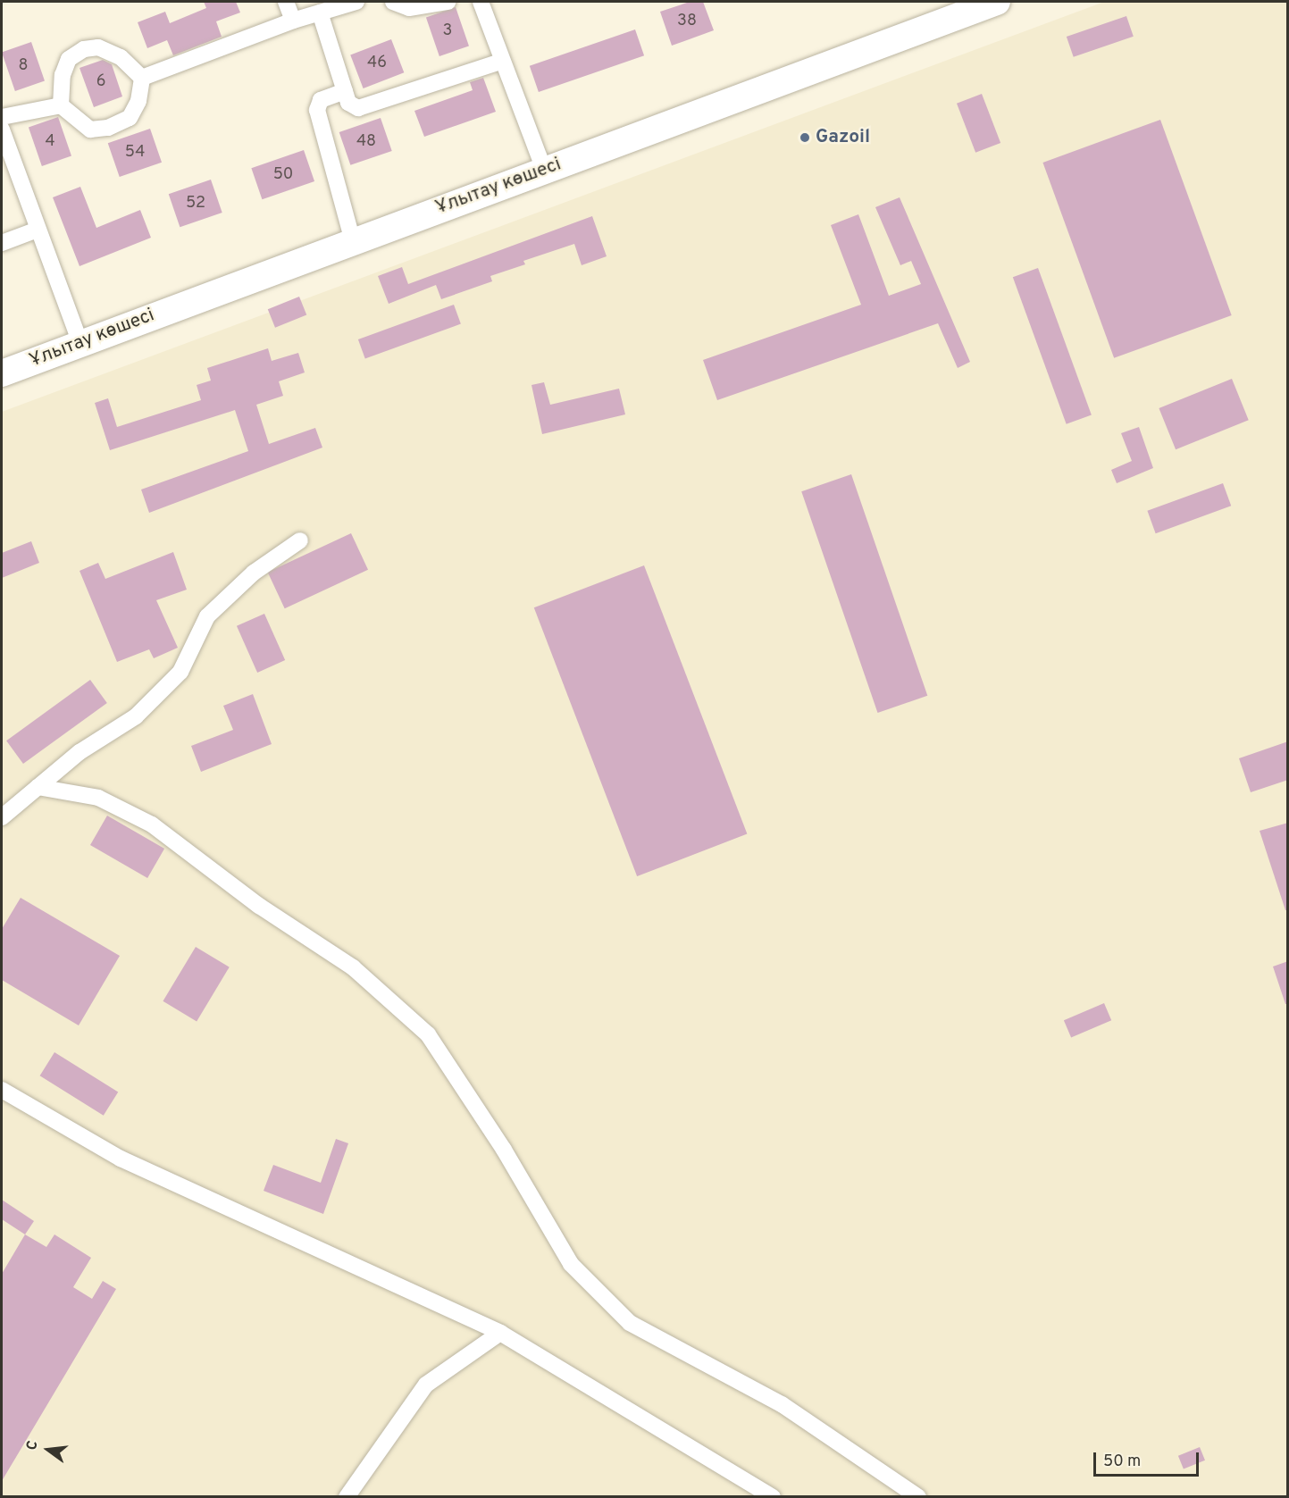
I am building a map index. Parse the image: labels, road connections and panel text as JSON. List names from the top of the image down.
{
  "streets": {
    "main road": ["Ұлытау көшесі"]
  },
  "places": ["Gazoil"],
  "house_numbers": [
    "38",
    "3",
    "46",
    "8",
    "6",
    "4",
    "48",
    "54",
    "50",
    "52"
  ],
  "scale_bar": "50 m",
  "north": "left"
}
